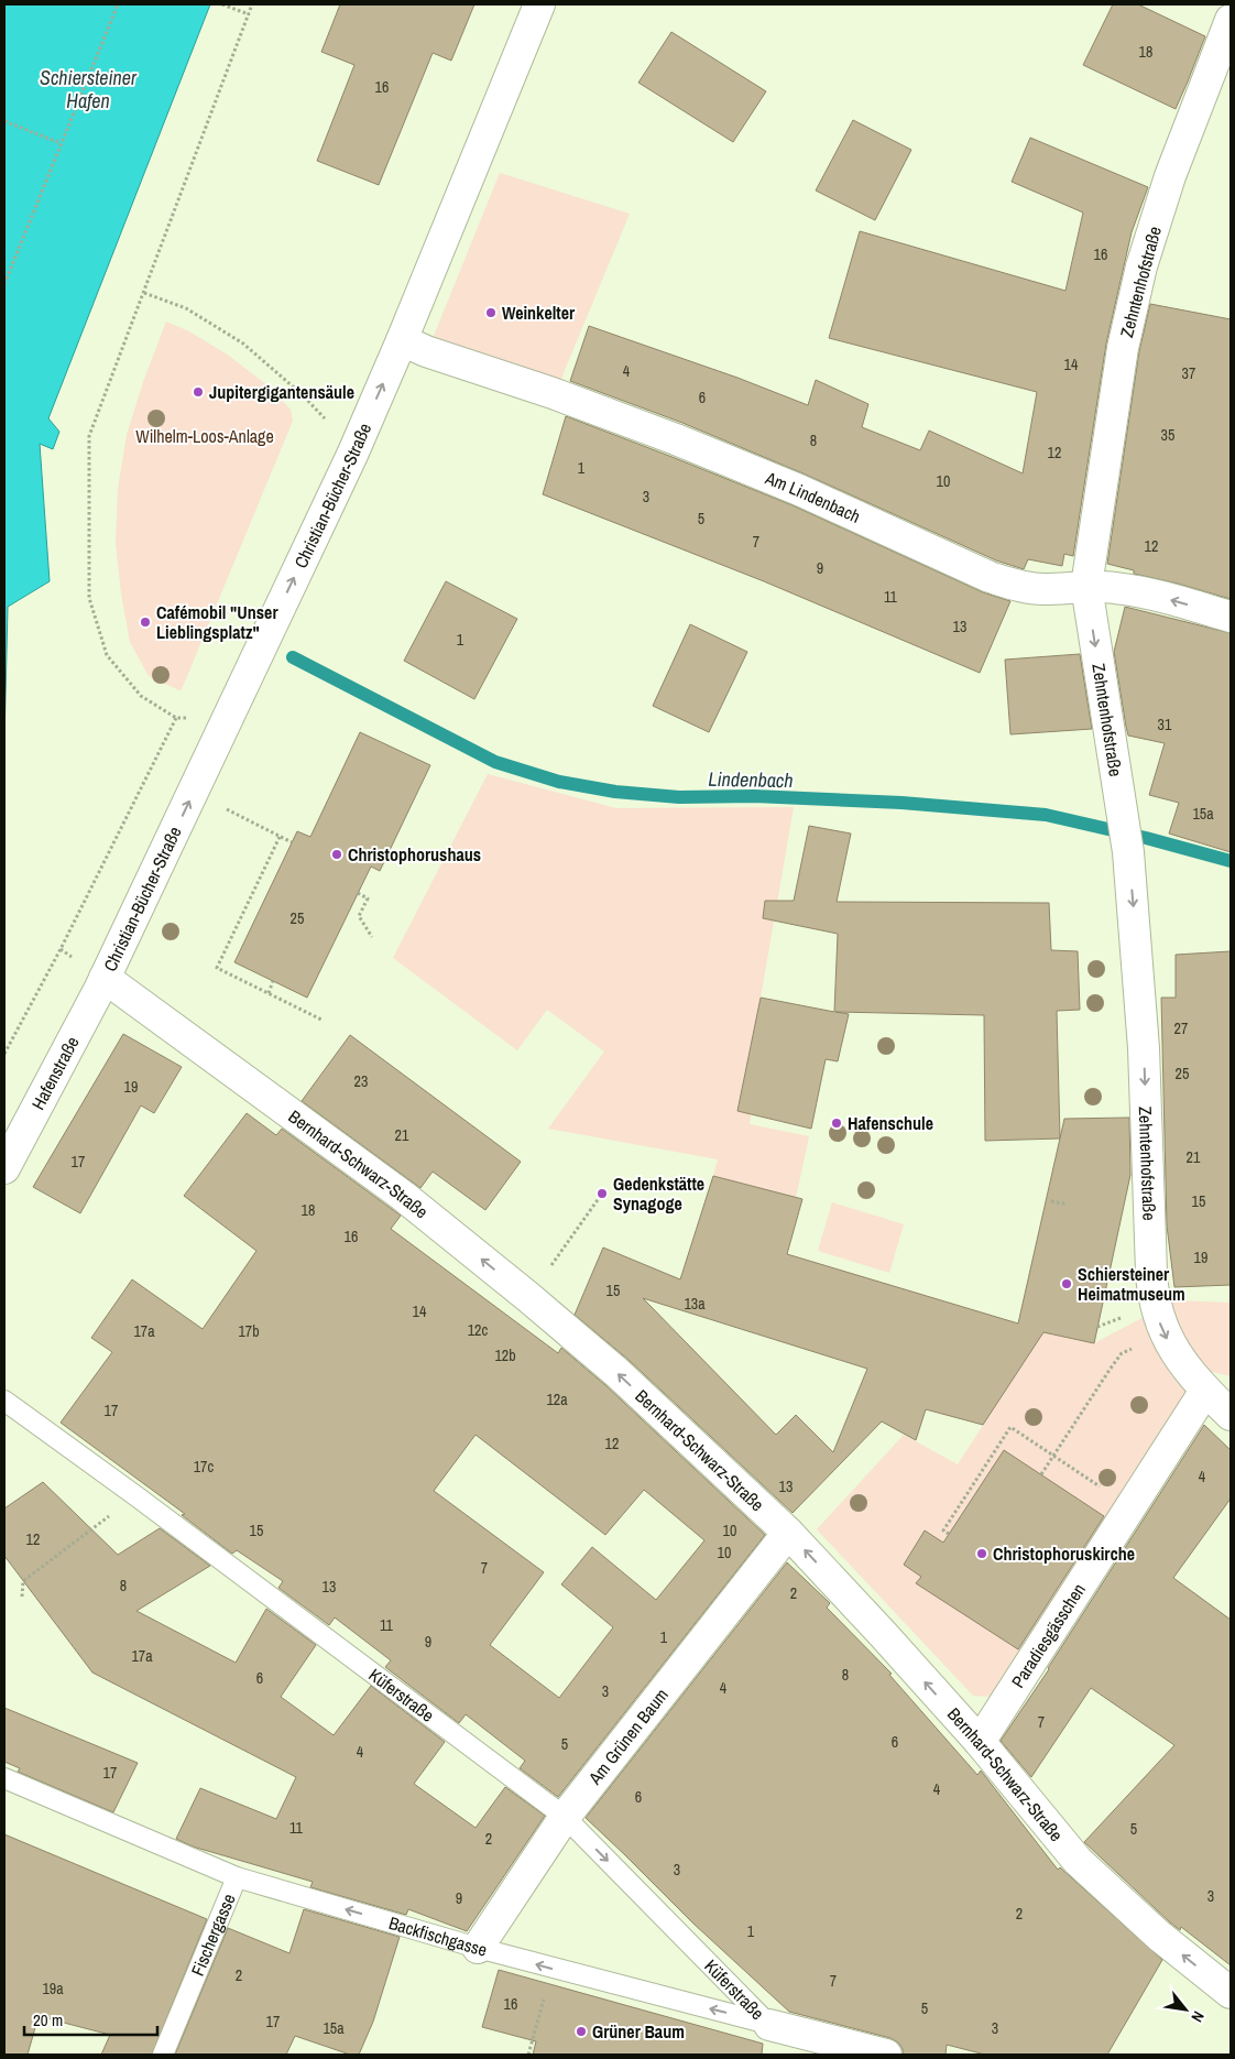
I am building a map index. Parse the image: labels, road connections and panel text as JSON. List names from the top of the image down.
{
  "streets": {
    "street": [
      "Zehntenhofstraße",
      "Christian-Bücher-Straße",
      "Am Lindenbach",
      "Hafenstraße",
      "Bernhard-Schwarz-Straße",
      "Paradiesgässchen",
      "Am Grünen Baum",
      "Backfischgasse"
    ],
    "lane": ["Küferstraße", "Fischergasse"]
  },
  "crossings": [
    ["Zehntenhofstraße", "Am Lindenbach"],
    ["Zehntenhofstraße", "Paradiesgässchen"],
    ["Christian-Bücher-Straße", "Am Lindenbach"],
    ["Christian-Bücher-Straße", "Hafenstraße"],
    ["Christian-Bücher-Straße", "Bernhard-Schwarz-Straße"],
    ["Hafenstraße", "Bernhard-Schwarz-Straße"],
    ["Bernhard-Schwarz-Straße", "Paradiesgässchen"],
    ["Bernhard-Schwarz-Straße", "Am Grünen Baum"],
    ["Küferstraße", "Am Grünen Baum"],
    ["Küferstraße", "Backfischgasse"],
    ["Am Grünen Baum", "Backfischgasse"],
    ["Fischergasse", "Backfischgasse"]
  ],
  "one_way": [
    "Zehntenhofstraße",
    "Christian-Bücher-Straße",
    "Bernhard-Schwarz-Straße",
    "Backfischgasse"
  ],
  "water": ["Schiersteiner Hafen", "Lindenbach"],
  "parks": ["Wilhelm-Loos-Anlage"],
  "places": [
    "Weinkelter",
    "Jupitergigantensäule",
    "Cafémobil \"Unser Lieblingsplatz\"",
    "Christophorushaus",
    "Hafenschule",
    "Gedenkstätte Synagoge",
    "Schiersteiner Heimatmuseum",
    "Christophoruskirche",
    "Grüner Baum"
  ],
  "house_numbers": [
    "18",
    "16",
    "16",
    "14",
    "4",
    "37",
    "6",
    "35",
    "8",
    "12",
    "1",
    "10",
    "3",
    "5",
    "7",
    "12",
    "9",
    "11",
    "13",
    "1",
    "31",
    "15a",
    "25",
    "27",
    "25",
    "23",
    "19",
    "21",
    "21",
    "17",
    "15",
    "18",
    "16",
    "19",
    "15",
    "13a",
    "14",
    "12c",
    "17a",
    "17b",
    "12b",
    "12a",
    "17",
    "12",
    "17c",
    "4",
    "13",
    "15",
    "10",
    "12",
    "10",
    "7",
    "8",
    "13",
    "2",
    "11",
    "1",
    "9",
    "17a",
    "8",
    "6",
    "4",
    "3",
    "7",
    "6",
    "5",
    "4",
    "17",
    "4",
    "6",
    "11",
    "5",
    "2",
    "3",
    "3",
    "9",
    "2",
    "1",
    "2",
    "7",
    "19a",
    "16",
    "5",
    "17",
    "15a",
    "3"
  ],
  "scale_bar": "20 m",
  "north": "bottom right"
}
